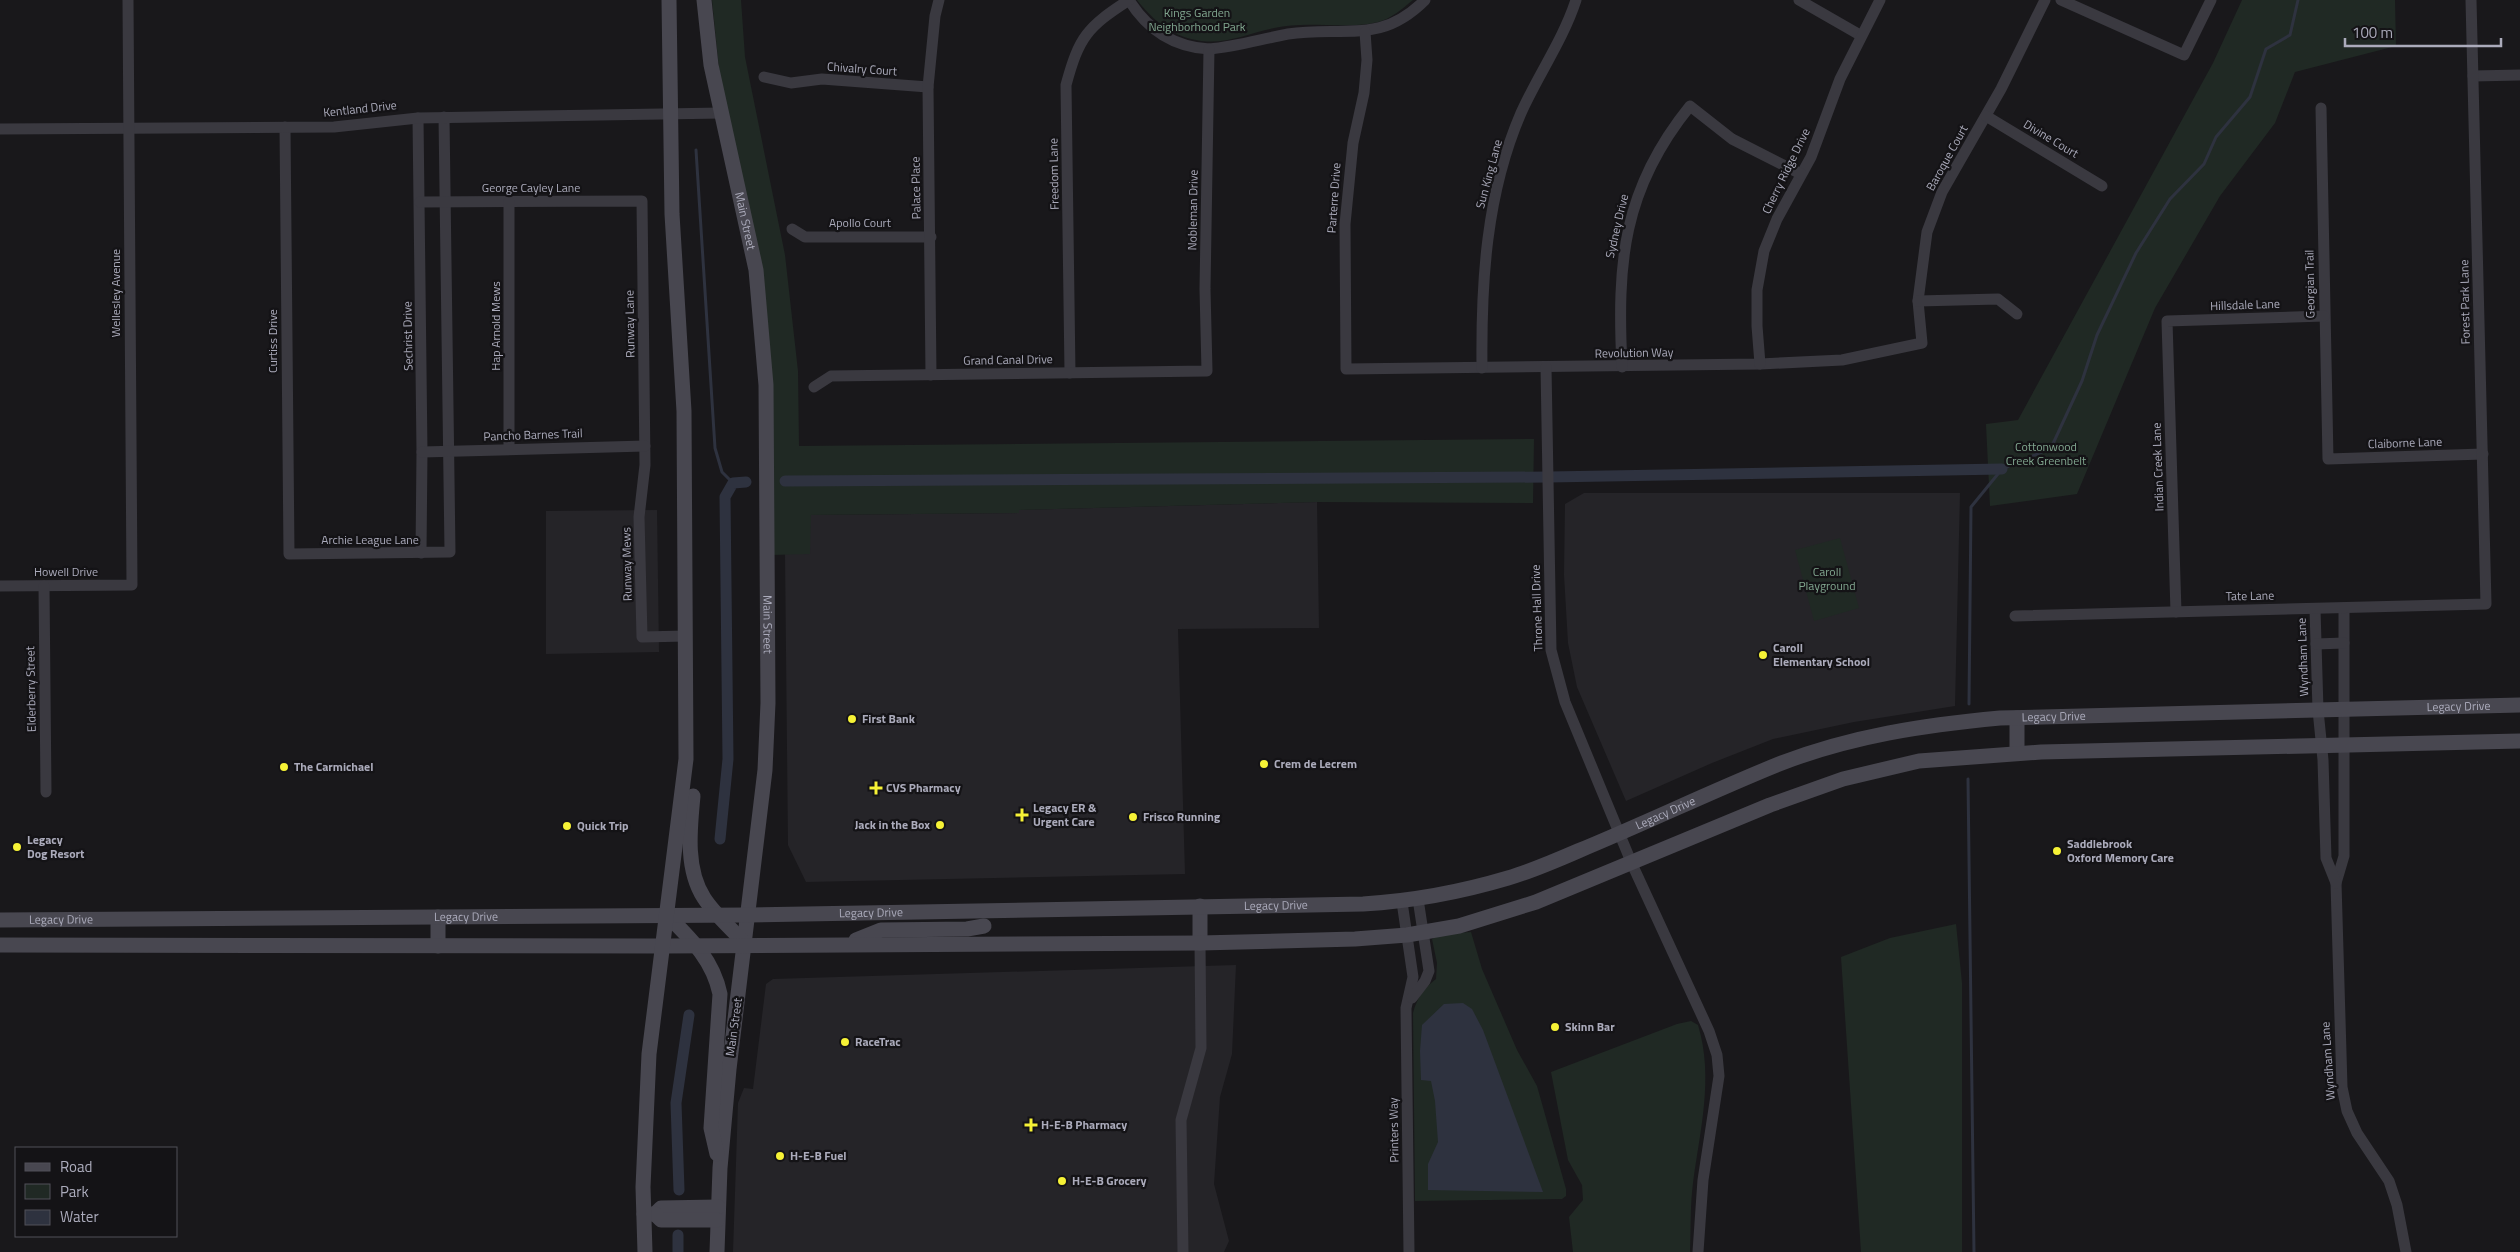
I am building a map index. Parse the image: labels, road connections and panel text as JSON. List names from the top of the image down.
{
  "streets": {
    "main road": ["Main Street", "Legacy Drive"],
    "street": [
      "Chivalry Court",
      "Kentland Drive",
      "Divine Court",
      "Baroque Court",
      "Cherry Ridge Drive",
      "Freedom Lane",
      "Sun King Lane",
      "George Cayley Lane",
      "Palace Place",
      "Parterre Drive",
      "Nobleman Drive",
      "Apollo Court",
      "Sydney Drive",
      "Georgian Trail",
      "Wellesley Avenue",
      "Forest Park Lane",
      "Hillsdale Lane",
      "Runway Lane",
      "Hap Arnold Mews",
      "Sechrist Drive",
      "Curtiss Drive",
      "Revolution Way",
      "Grand Canal Drive",
      "Pancho Barnes Trail",
      "Claiborne Lane",
      "Indian Creek Lane",
      "Archie League Lane",
      "Runway Mews",
      "Howell Drive",
      "Tate Lane",
      "Throne Hall Drive",
      "Wyndham Lane",
      "Elderberry Street",
      "Printers Way"
    ]
  },
  "crossings": [
    ["Chivalry Court", "Palace Place"],
    ["Kentland Drive", "Main Street"],
    ["Kentland Drive", "Wellesley Avenue"],
    ["Kentland Drive", "Sechrist Drive"],
    ["Kentland Drive", "Curtiss Drive"],
    ["Divine Court", "Baroque Court"],
    ["Baroque Court", "Revolution Way"],
    ["Cherry Ridge Drive", "Sydney Drive"],
    ["Cherry Ridge Drive", "Revolution Way"],
    ["Freedom Lane", "Grand Canal Drive"],
    ["Sun King Lane", "Revolution Way"],
    ["George Cayley Lane", "Runway Lane"],
    ["George Cayley Lane", "Hap Arnold Mews"],
    ["George Cayley Lane", "Sechrist Drive"],
    ["Palace Place", "Apollo Court"],
    ["Palace Place", "Grand Canal Drive"],
    ["Parterre Drive", "Revolution Way"],
    ["Nobleman Drive", "Grand Canal Drive"],
    ["Main Street", "Legacy Drive"],
    ["Sydney Drive", "Revolution Way"],
    ["Georgian Trail", "Hillsdale Lane"],
    ["Georgian Trail", "Claiborne Lane"],
    ["Wellesley Avenue", "Howell Drive"],
    ["Forest Park Lane", "Claiborne Lane"],
    ["Forest Park Lane", "Tate Lane"],
    ["Hillsdale Lane", "Indian Creek Lane"],
    ["Runway Lane", "Pancho Barnes Trail"],
    ["Runway Lane", "Runway Mews"],
    ["Hap Arnold Mews", "Pancho Barnes Trail"],
    ["Sechrist Drive", "Pancho Barnes Trail"],
    ["Sechrist Drive", "Archie League Lane"],
    ["Curtiss Drive", "Archie League Lane"],
    ["Revolution Way", "Throne Hall Drive"],
    ["Pancho Barnes Trail", "Archie League Lane"],
    ["Pancho Barnes Trail", "Runway Mews"],
    ["Indian Creek Lane", "Tate Lane"],
    ["Howell Drive", "Elderberry Street"],
    ["Tate Lane", "Wyndham Lane"],
    ["Throne Hall Drive", "Legacy Drive"],
    ["Wyndham Lane", "Legacy Drive"],
    ["Legacy Drive", "Printers Way"]
  ],
  "parks": ["Kings Garden Neighborhood Park", "Cottonwood Creek Greenbelt", "Caroll Playground"],
  "places": {
    "other": [
      "Caroll Elementary School",
      "First Bank",
      "Crem de Lecrem",
      "The Carmichael",
      "Frisco Running",
      "Jack in the Box",
      "Quick Trip",
      "Legacy Dog Resort",
      "Saddlebrook Oxford Memory Care",
      "Skinn Bar",
      "RaceTrac",
      "H-E-B Fuel",
      "H-E-B Grocery"
    ],
    "health": ["CVS Pharmacy", "Legacy ER & Urgent Care", "H-E-B Pharmacy"]
  },
  "legend": ["Road", "Park", "Water"],
  "scale_bar": "100 m"
}
